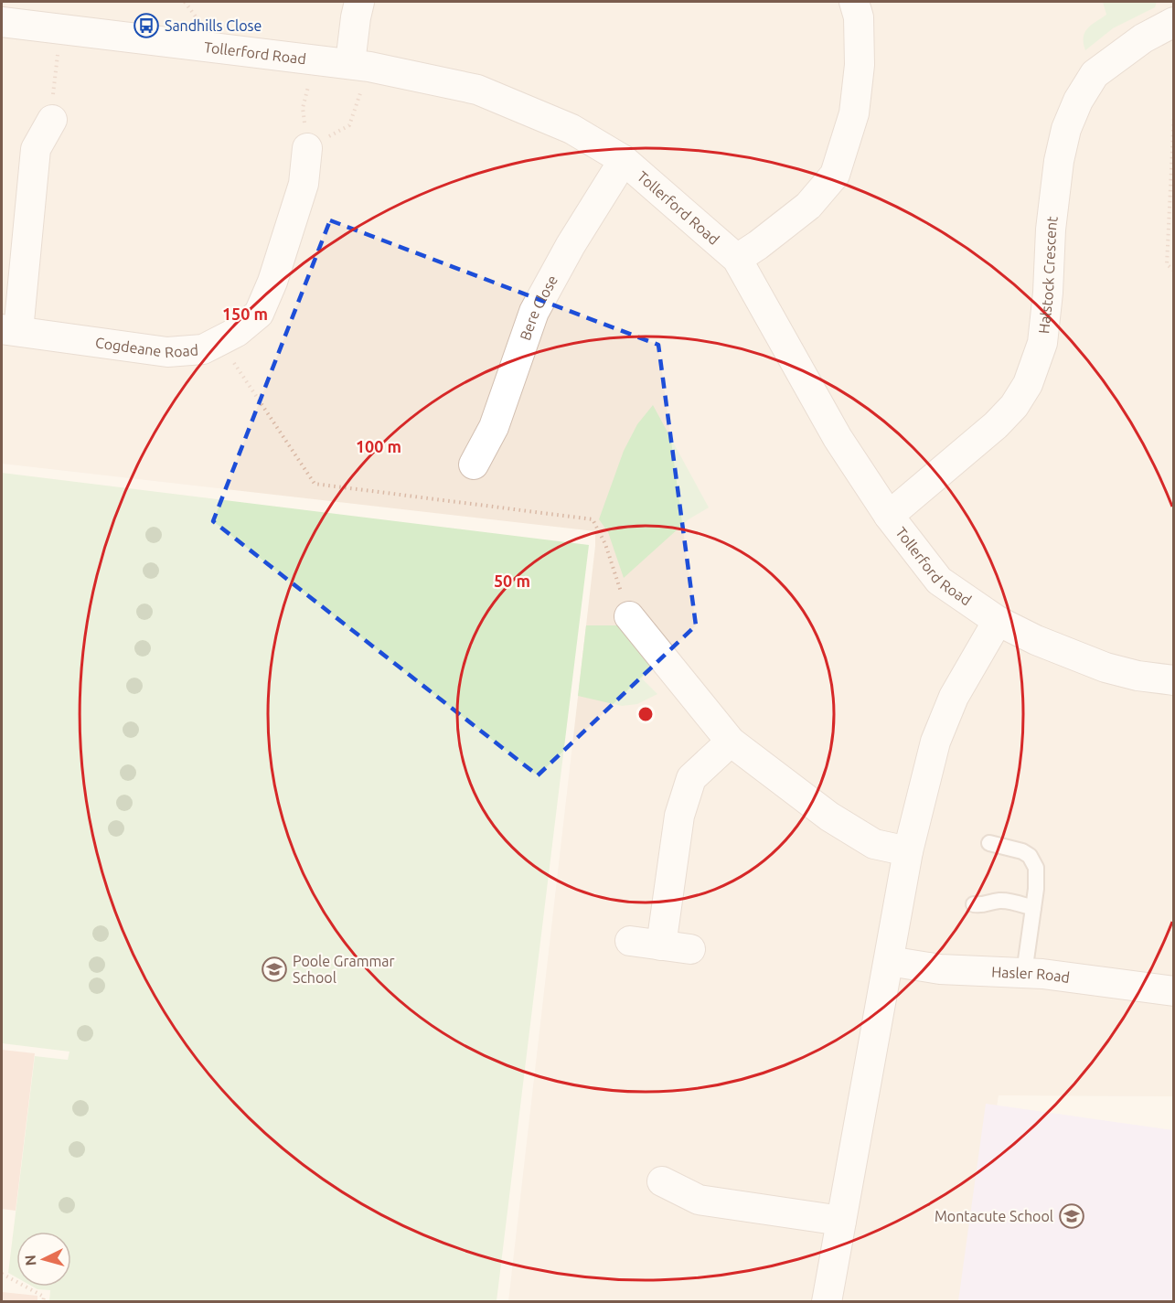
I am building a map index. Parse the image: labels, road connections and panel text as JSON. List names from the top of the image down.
{
  "streets": {
    "street": [
      "Tollerford Road",
      "Halstock Crescent",
      "Bere Close",
      "Cogdeane Road",
      "Hasler Road"
    ]
  },
  "crossings": [
    ["Tollerford Road", "Halstock Crescent"],
    ["Tollerford Road", "Bere Close"]
  ],
  "places": {
    "bus stop": ["Sandhills Close"],
    "school or university": ["Poole Grammar School", "Montacute School"]
  },
  "north": "left",
  "rings": ["150 m", "100 m", "50 m"]
}
